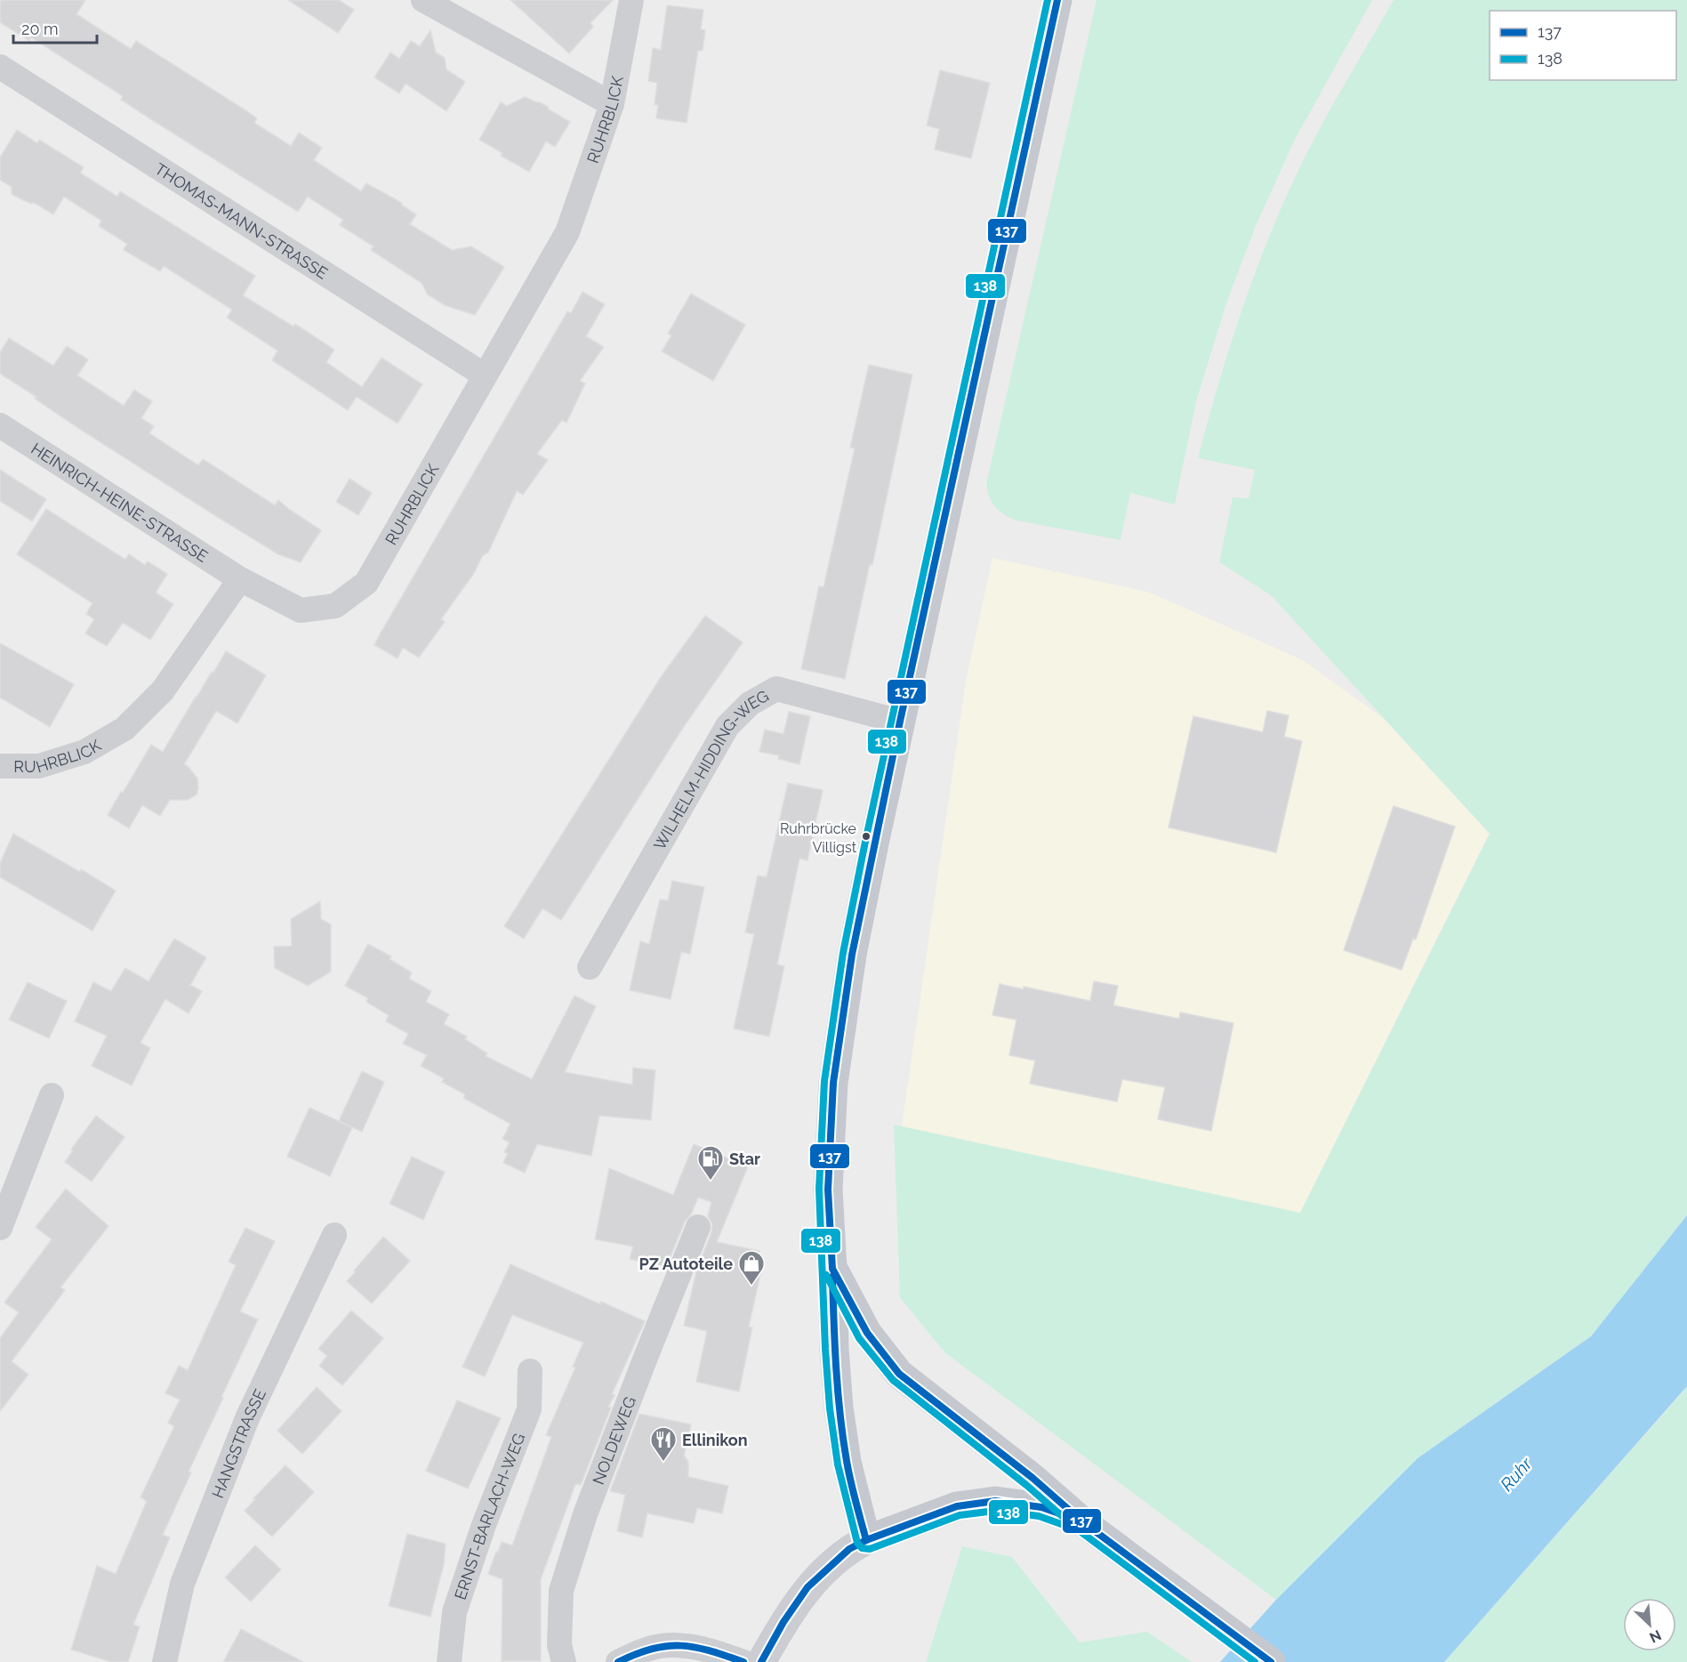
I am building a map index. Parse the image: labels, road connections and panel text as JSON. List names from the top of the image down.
{
  "streets": {
    "street": [
      "RUHRBLICK",
      "THOMAS-MANN-STRASSE",
      "HEINRICH-HEINE-STRASSE",
      "WILHELM-HIDDING-WEG",
      "NOLDEWEG",
      "HANGSTRASSE",
      "ERNST-BARLACH-WEG"
    ]
  },
  "crossings": [
    ["RUHRBLICK", "THOMAS-MANN-STRASSE"],
    ["RUHRBLICK", "HEINRICH-HEINE-STRASSE"]
  ],
  "water": ["Ruhr"],
  "places": {
    "other": ["Ruhrbrücke Villigst"],
    "fuel station": ["Star"],
    "shop": ["PZ Autoteile"],
    "restaurant": ["Ellinikon"]
  },
  "lines": ["transit line 137", "transit line 138"],
  "legend": ["137", "138"],
  "scale_bar": "20 m",
  "north": "bottom right"
}
